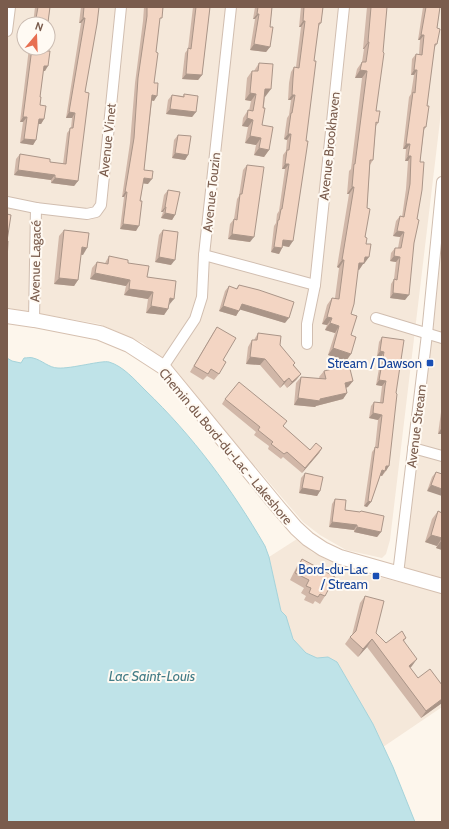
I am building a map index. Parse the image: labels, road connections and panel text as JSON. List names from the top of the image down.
{
  "streets": {
    "street": [
      "Avenue Vinet",
      "Avenue Brookhaven",
      "Avenue Touzin",
      "Avenue Lagacé",
      "Avenue Stream",
      "Chemin du Bord-du-Lac - Lakeshore"
    ]
  },
  "crossings": [
    ["Avenue Vinet", "Avenue Lagacé"],
    ["Avenue Touzin", "Chemin du Bord-du-Lac - Lakeshore"],
    ["Avenue Lagacé", "Chemin du Bord-du-Lac - Lakeshore"],
    ["Avenue Stream", "Chemin du Bord-du-Lac - Lakeshore"]
  ],
  "water": ["Lac Saint-Louis"],
  "places": {
    "transit": ["Stream / Dawson", "Bord-du-Lac / Stream"]
  },
  "north": "top"
}
